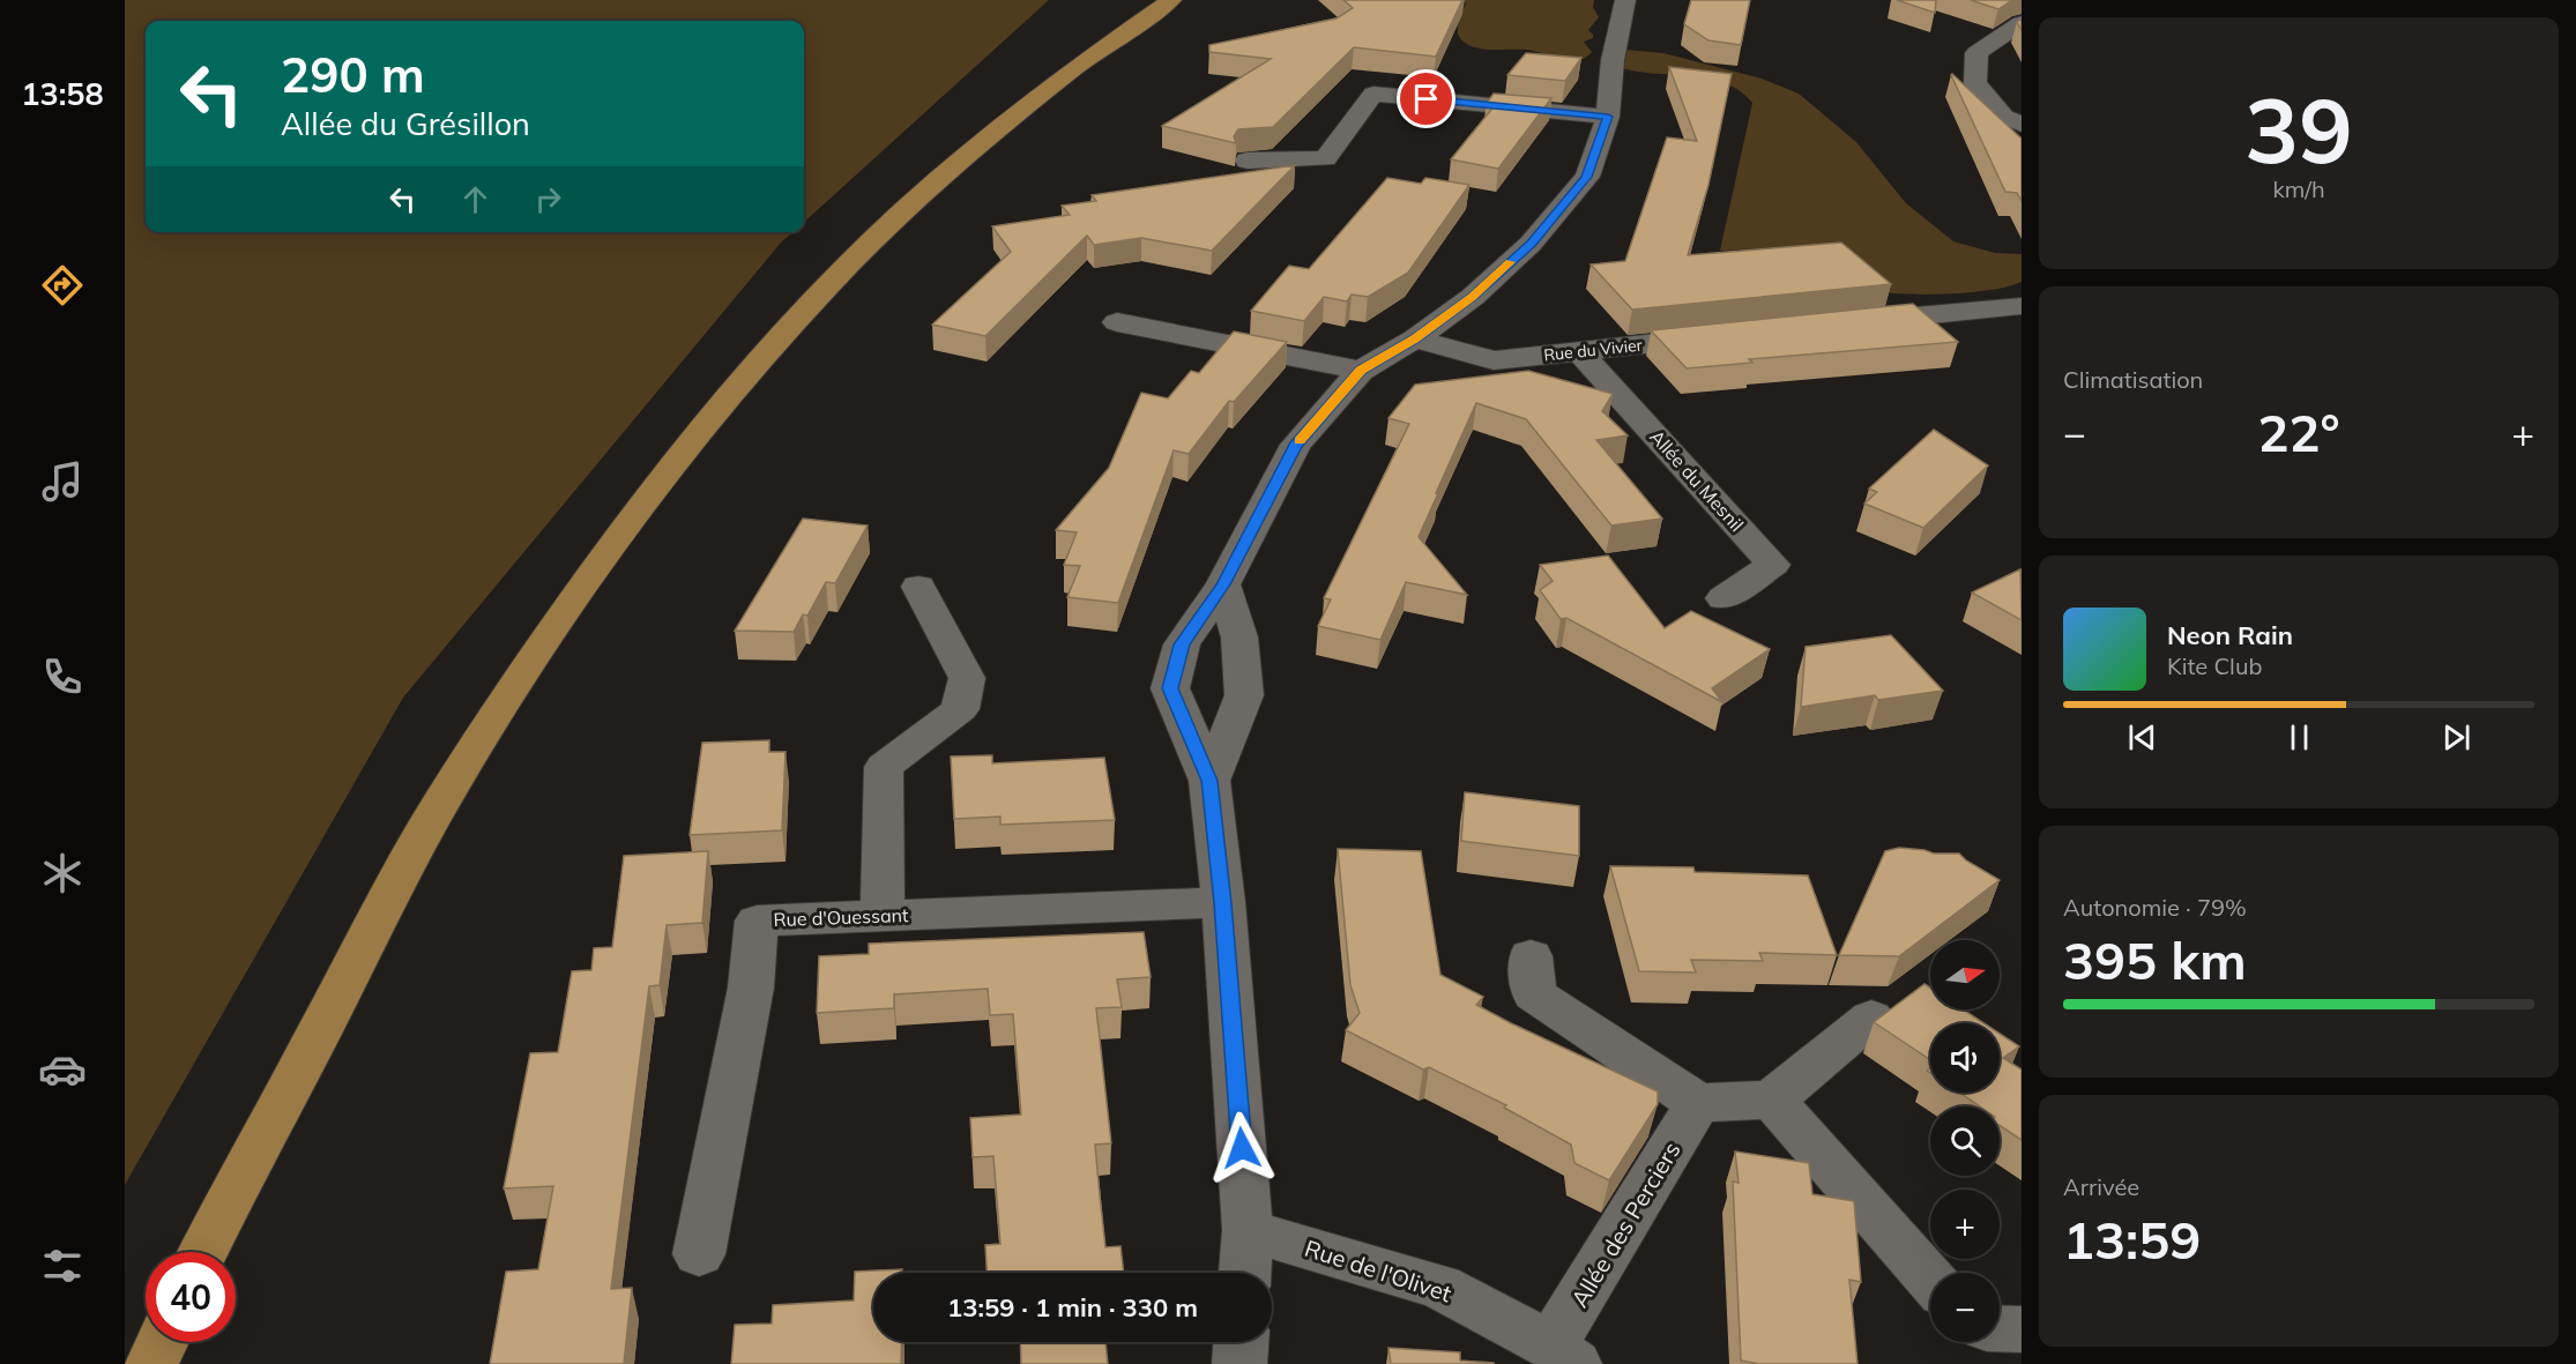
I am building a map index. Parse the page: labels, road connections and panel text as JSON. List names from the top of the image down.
{
  "streets": {
    "street": [
      "Rue du Vivier",
      "Allée du Mesnil",
      "Rue d'Ouessant",
      "Allée des Perciers",
      "Rue de l'Olivet"
    ]
  },
  "crossings": [
    ["Rue du Vivier", "Allée du Mesnil"],
    ["Allée des Perciers", "Rue de l'Olivet"]
  ],
  "north": "right",
  "page": {
    "tabs": "13:58",
    "tile": [
      ["39", "km/h"],
      "Climatisation",
      ["Autonomie · 79%", "395 km"],
      ["Arrivée", "13:59"]
    ],
    "turn": ["290 m", "Allée du Grésillon"],
    "heat": ["−", "22°", "+"],
    "song": ["Neon Rain", "Kite Club"],
    "map_buttons": ["+", "−"],
    "limit": "40",
    "trip": "13:59 · 1 min · 330 m"
  }
}
